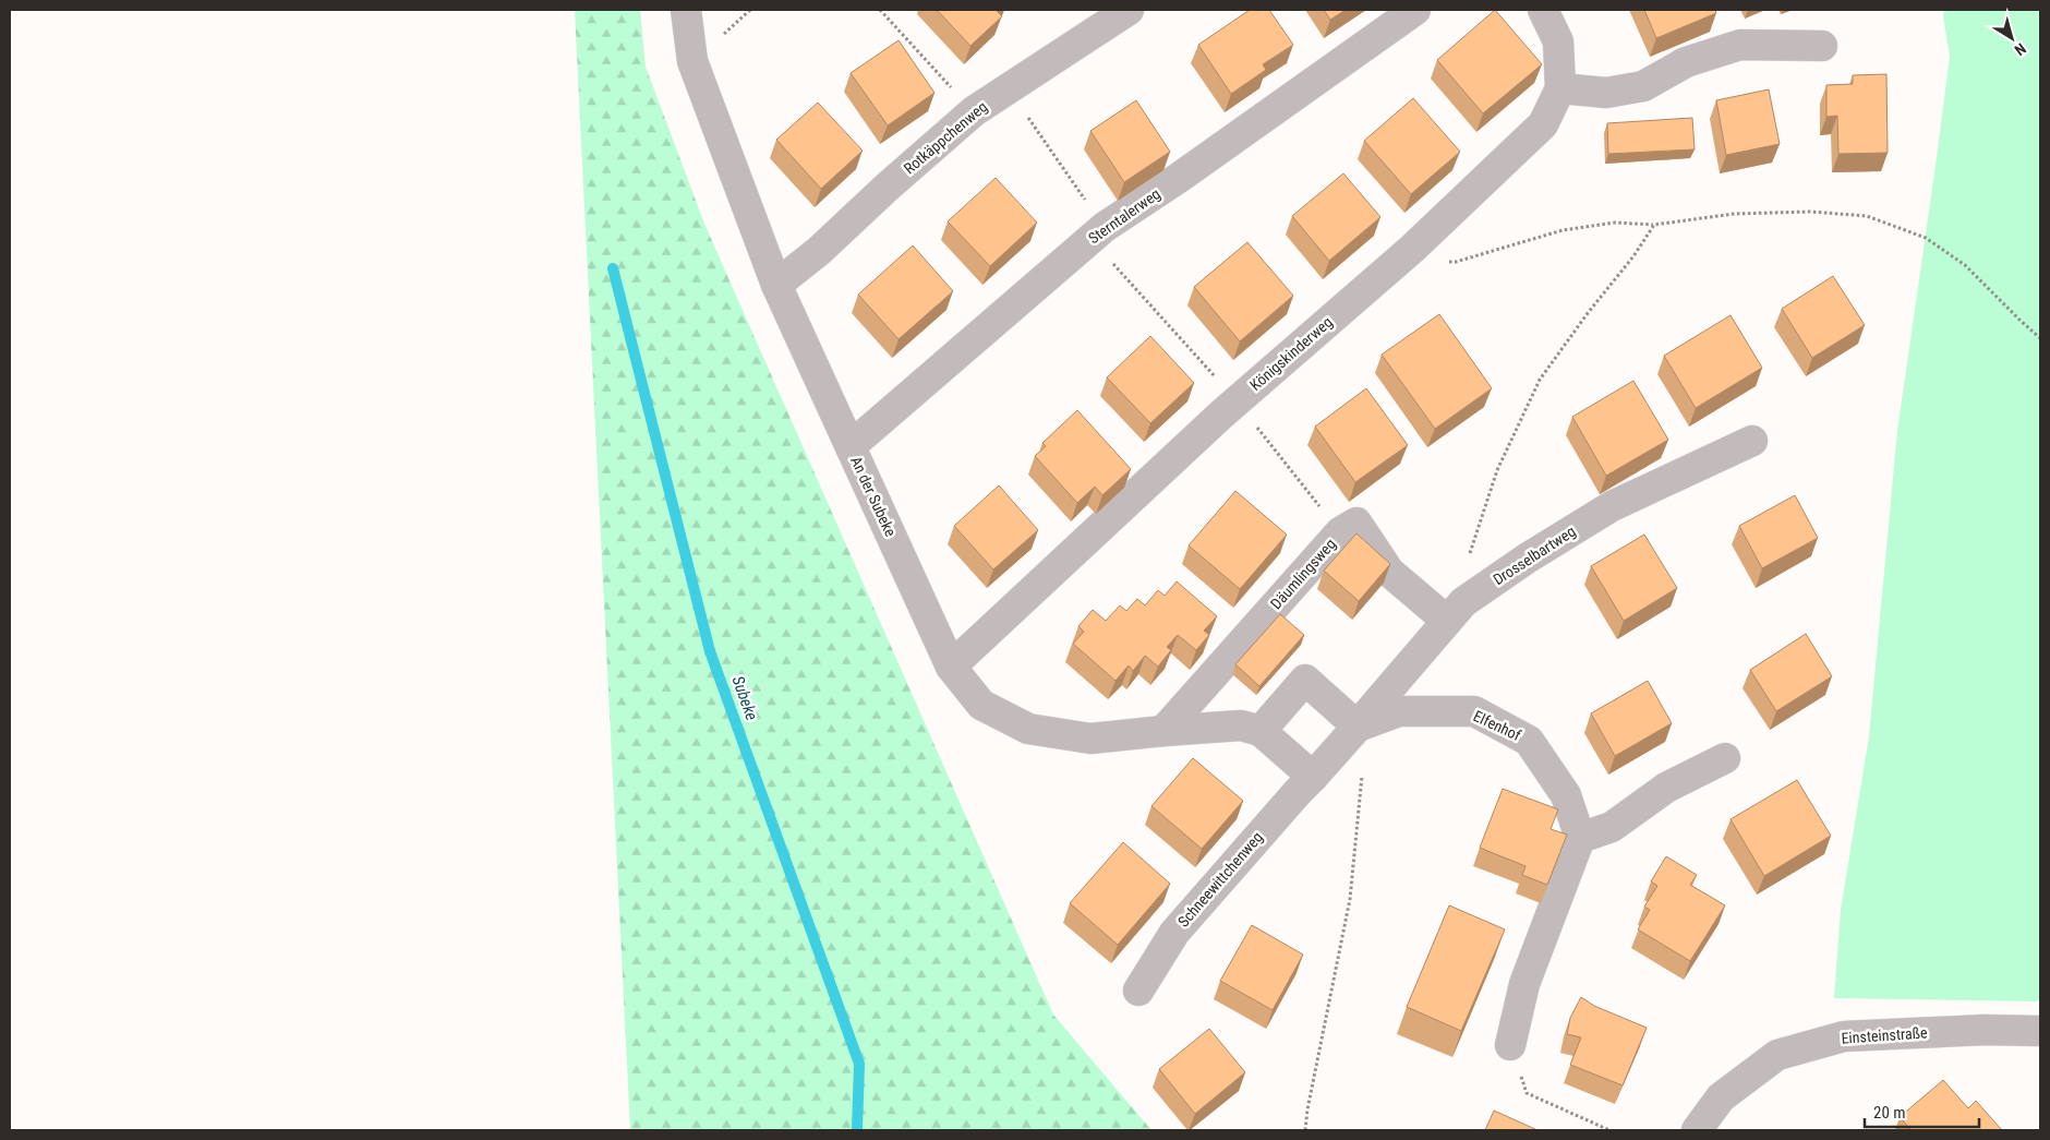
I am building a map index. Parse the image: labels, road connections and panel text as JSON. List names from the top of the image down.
{
  "streets": {
    "street": [
      "Rotkäppchenweg",
      "Sterntalerweg",
      "Königskinderweg",
      "An der Subeke",
      "Drosselbartweg",
      "Däumlingsweg",
      "Elfenhof",
      "Schneewittchenweg",
      "Einsteinstraße"
    ]
  },
  "crossings": [
    ["Rotkäppchenweg", "An der Subeke"],
    ["Sterntalerweg", "An der Subeke"],
    ["Königskinderweg", "An der Subeke"],
    ["An der Subeke", "Däumlingsweg"],
    ["Drosselbartweg", "Däumlingsweg"],
    ["Drosselbartweg", "Elfenhof"]
  ],
  "water": ["Subeke"],
  "scale_bar": "20 m",
  "north": "bottom right"
}
